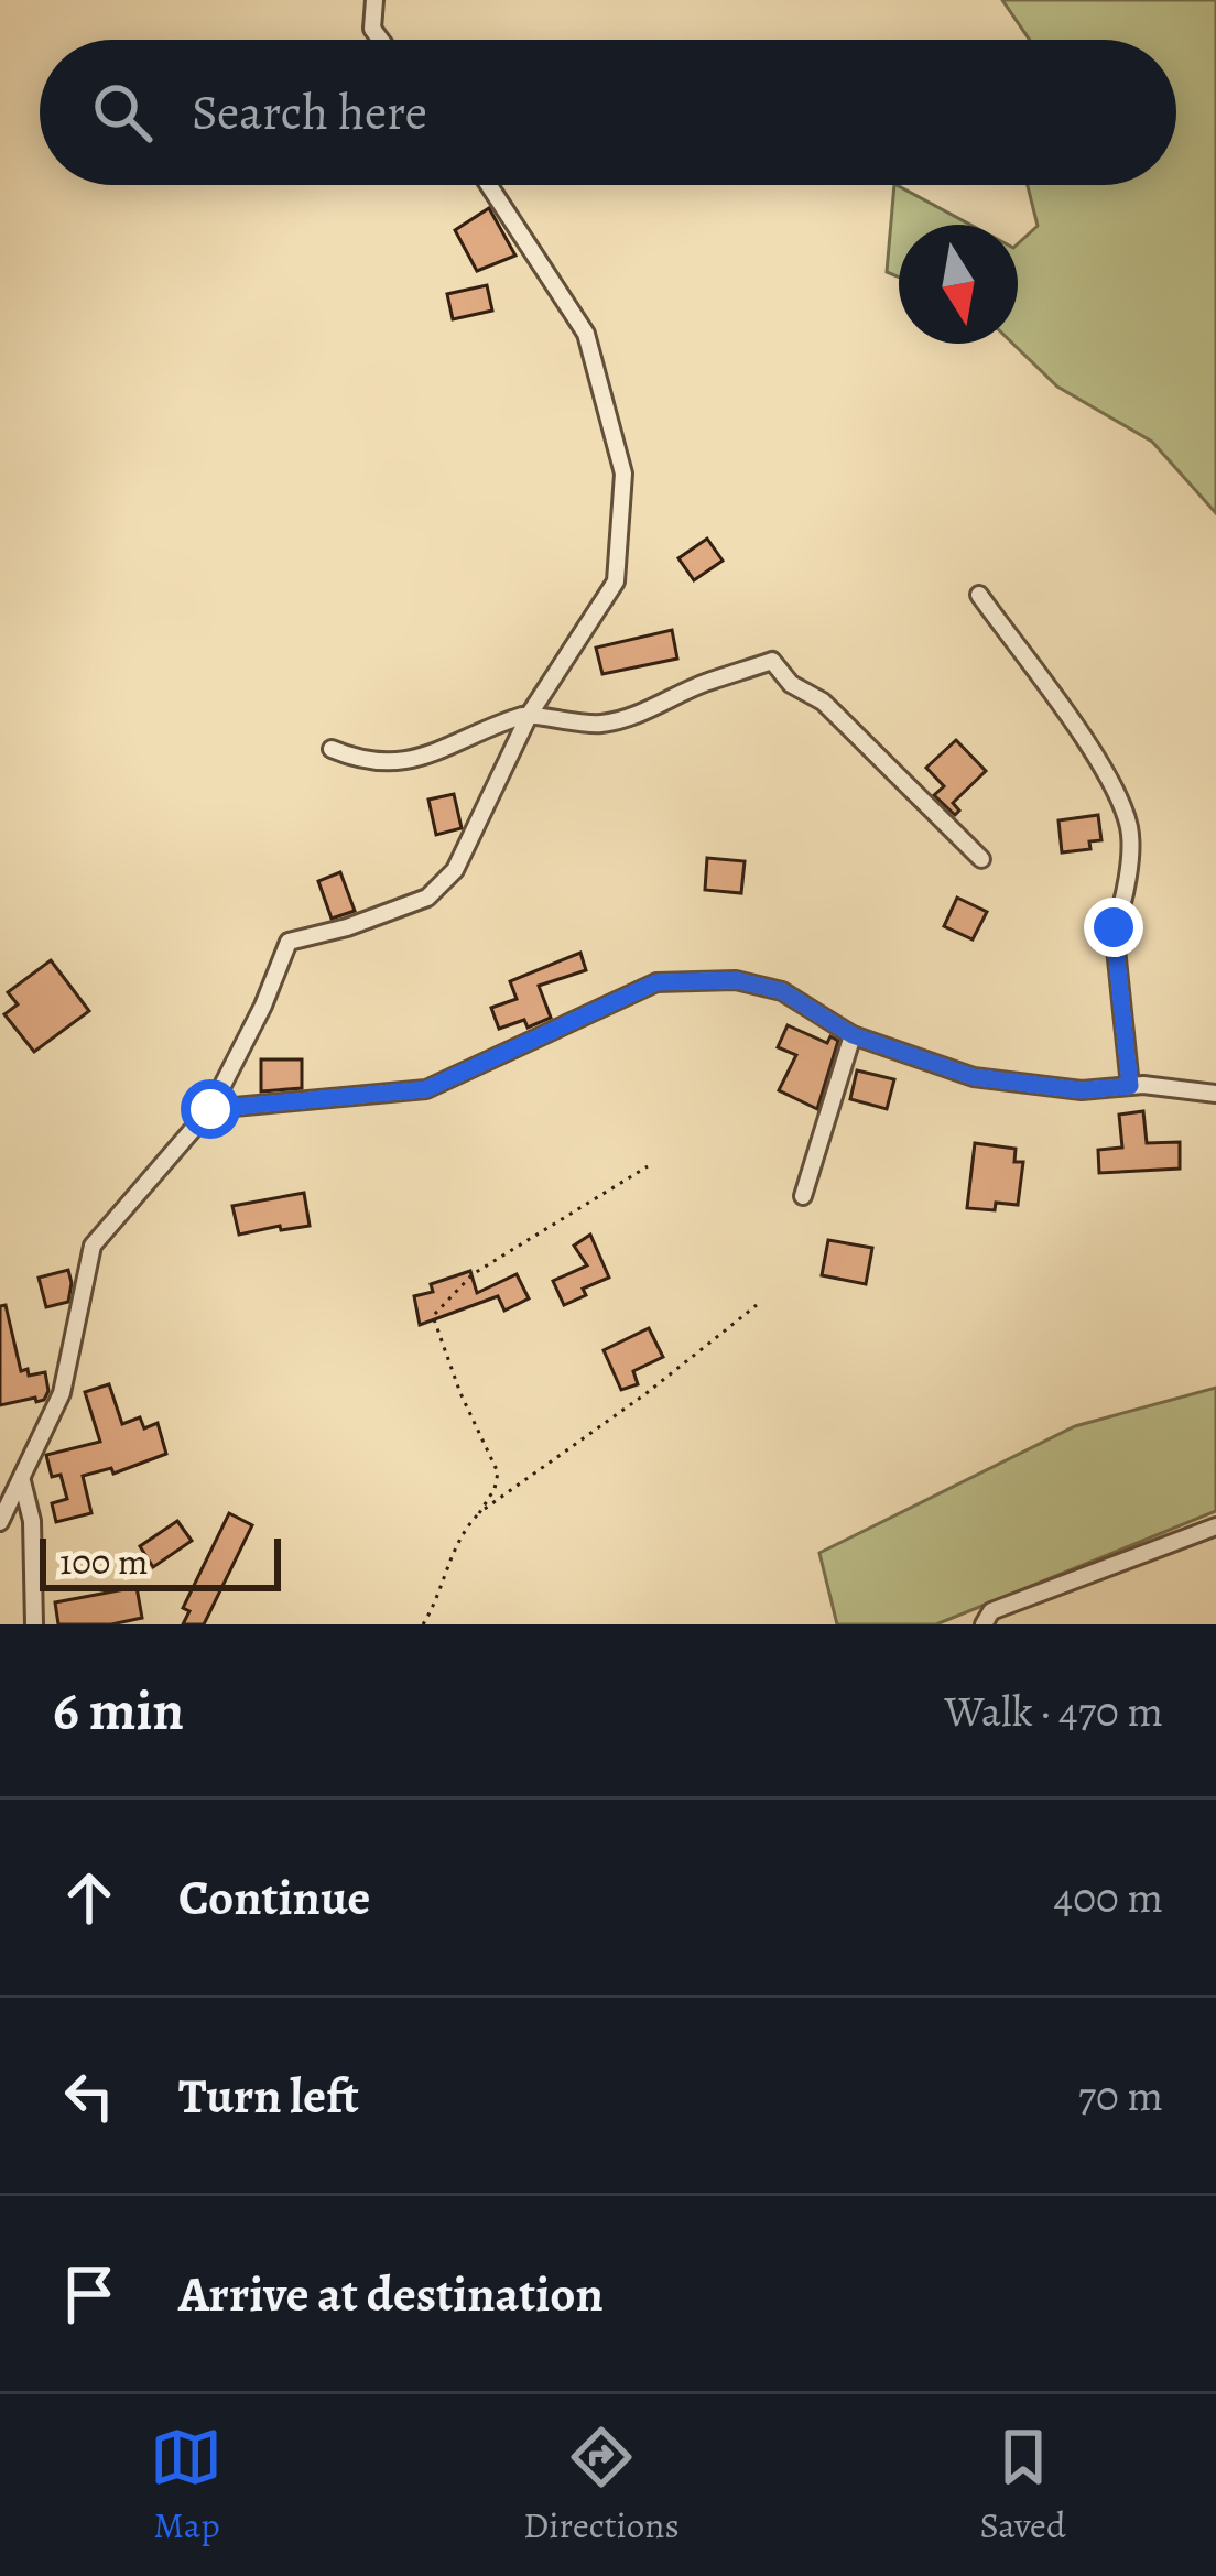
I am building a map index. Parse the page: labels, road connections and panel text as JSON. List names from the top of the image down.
{
  "scale_bar": "100 m",
  "north": "bottom",
  "page": {
    "search": "Search here",
    "scale": "100 m",
    "heading": ["6 min", "Walk · 470 m"],
    "list": [
      ["Continue", "400 m"],
      ["Turn left", "70 m"],
      "Arrive at destination"
    ],
    "nav": ["Map", "Directions", "Saved"]
  }
}
